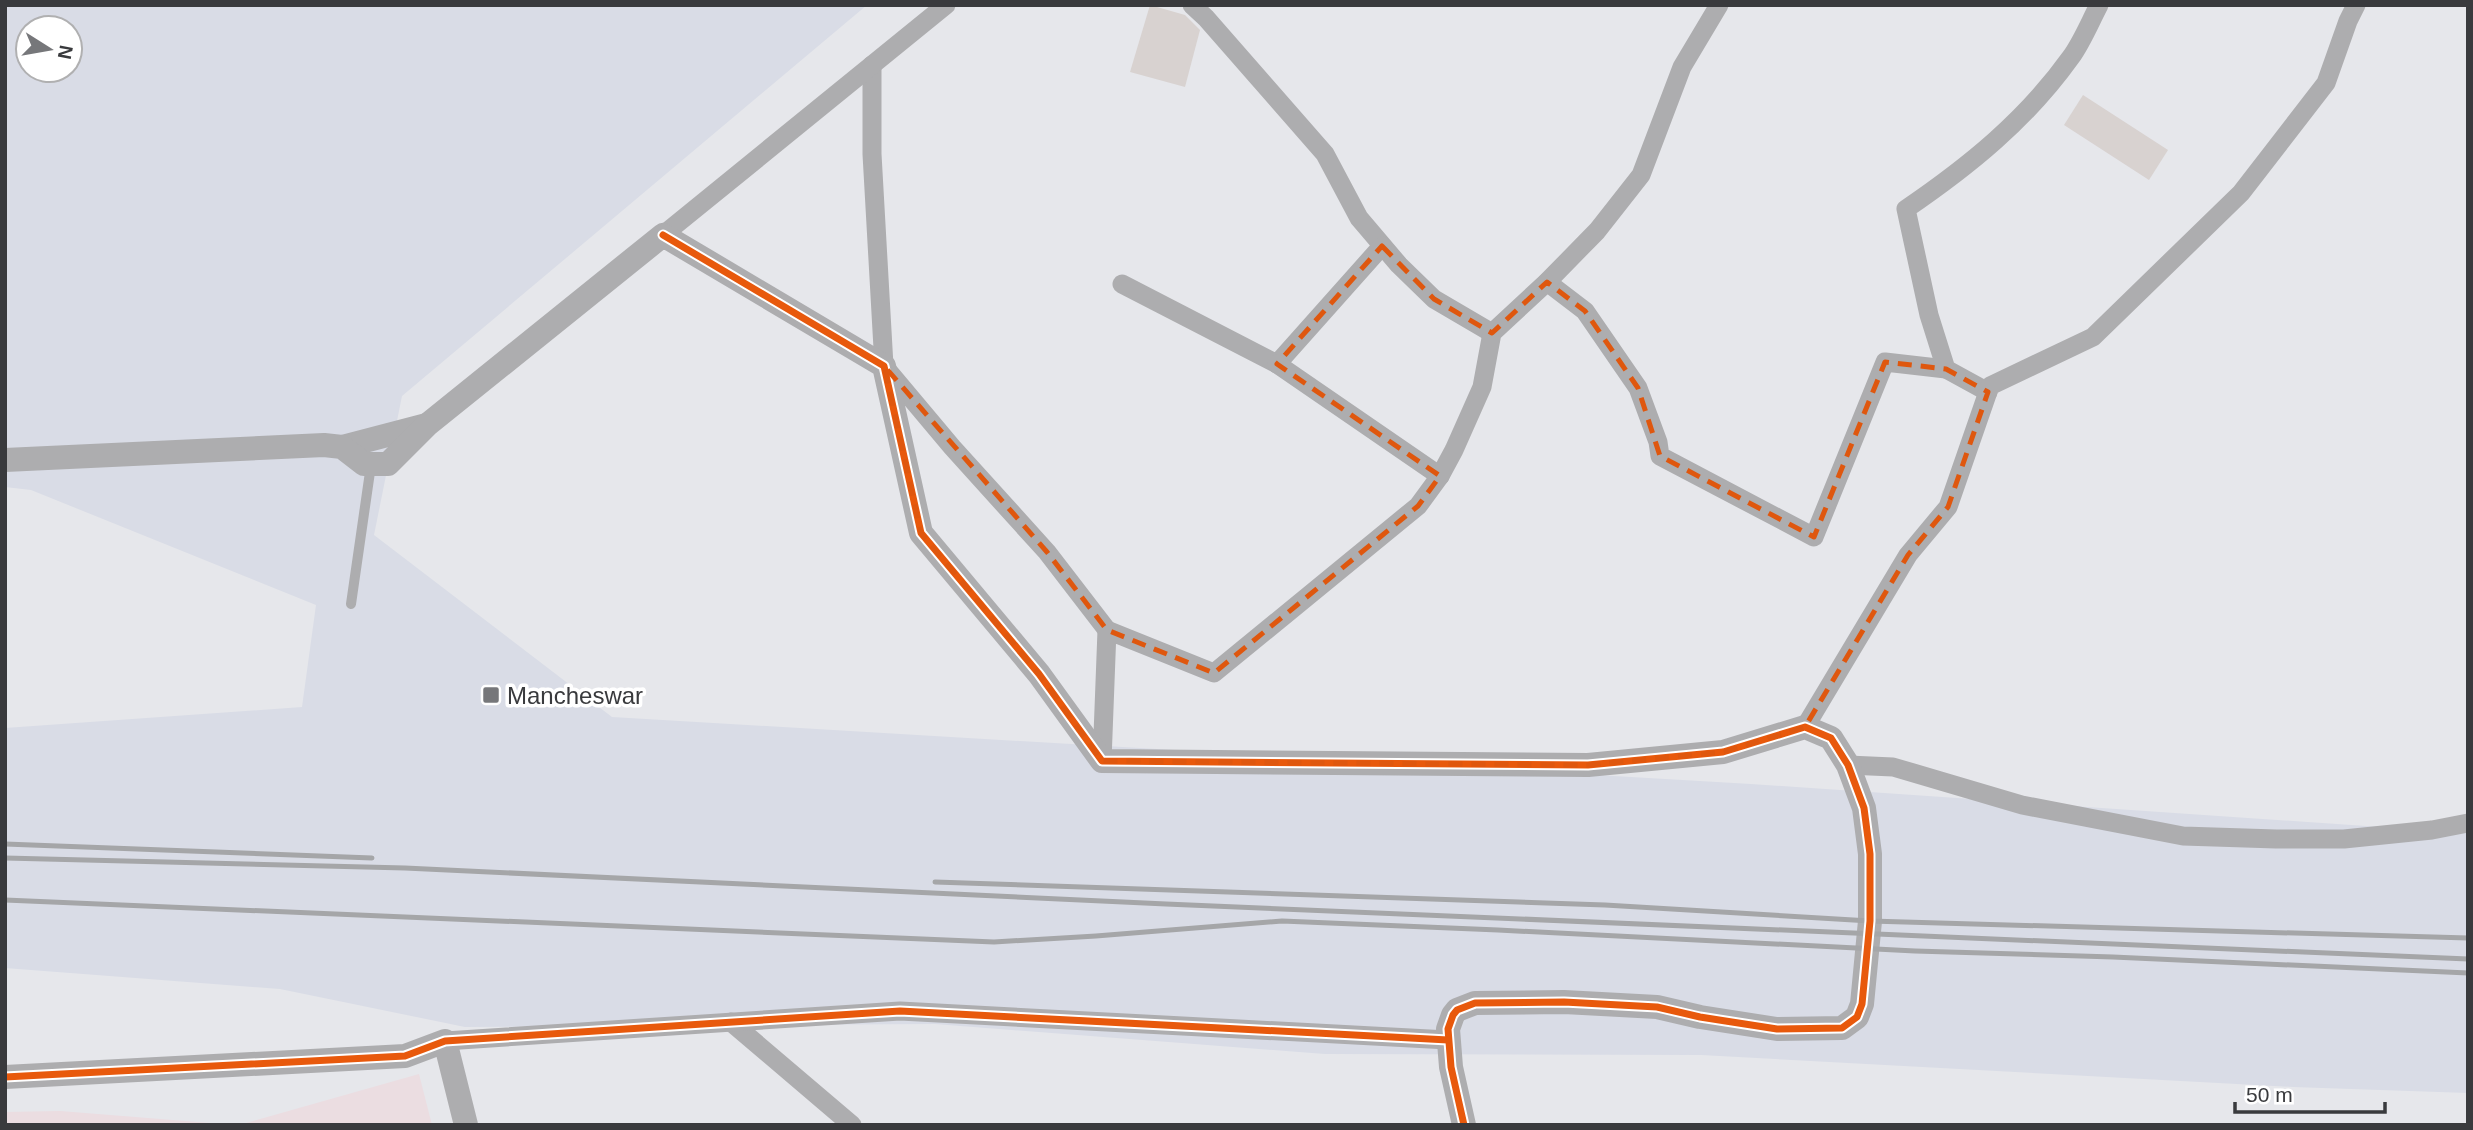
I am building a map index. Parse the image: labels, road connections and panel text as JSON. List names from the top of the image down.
{
  "places": {
    "transit": ["Mancheswar"]
  },
  "scale_bar": "50 m",
  "north": "right"
}
